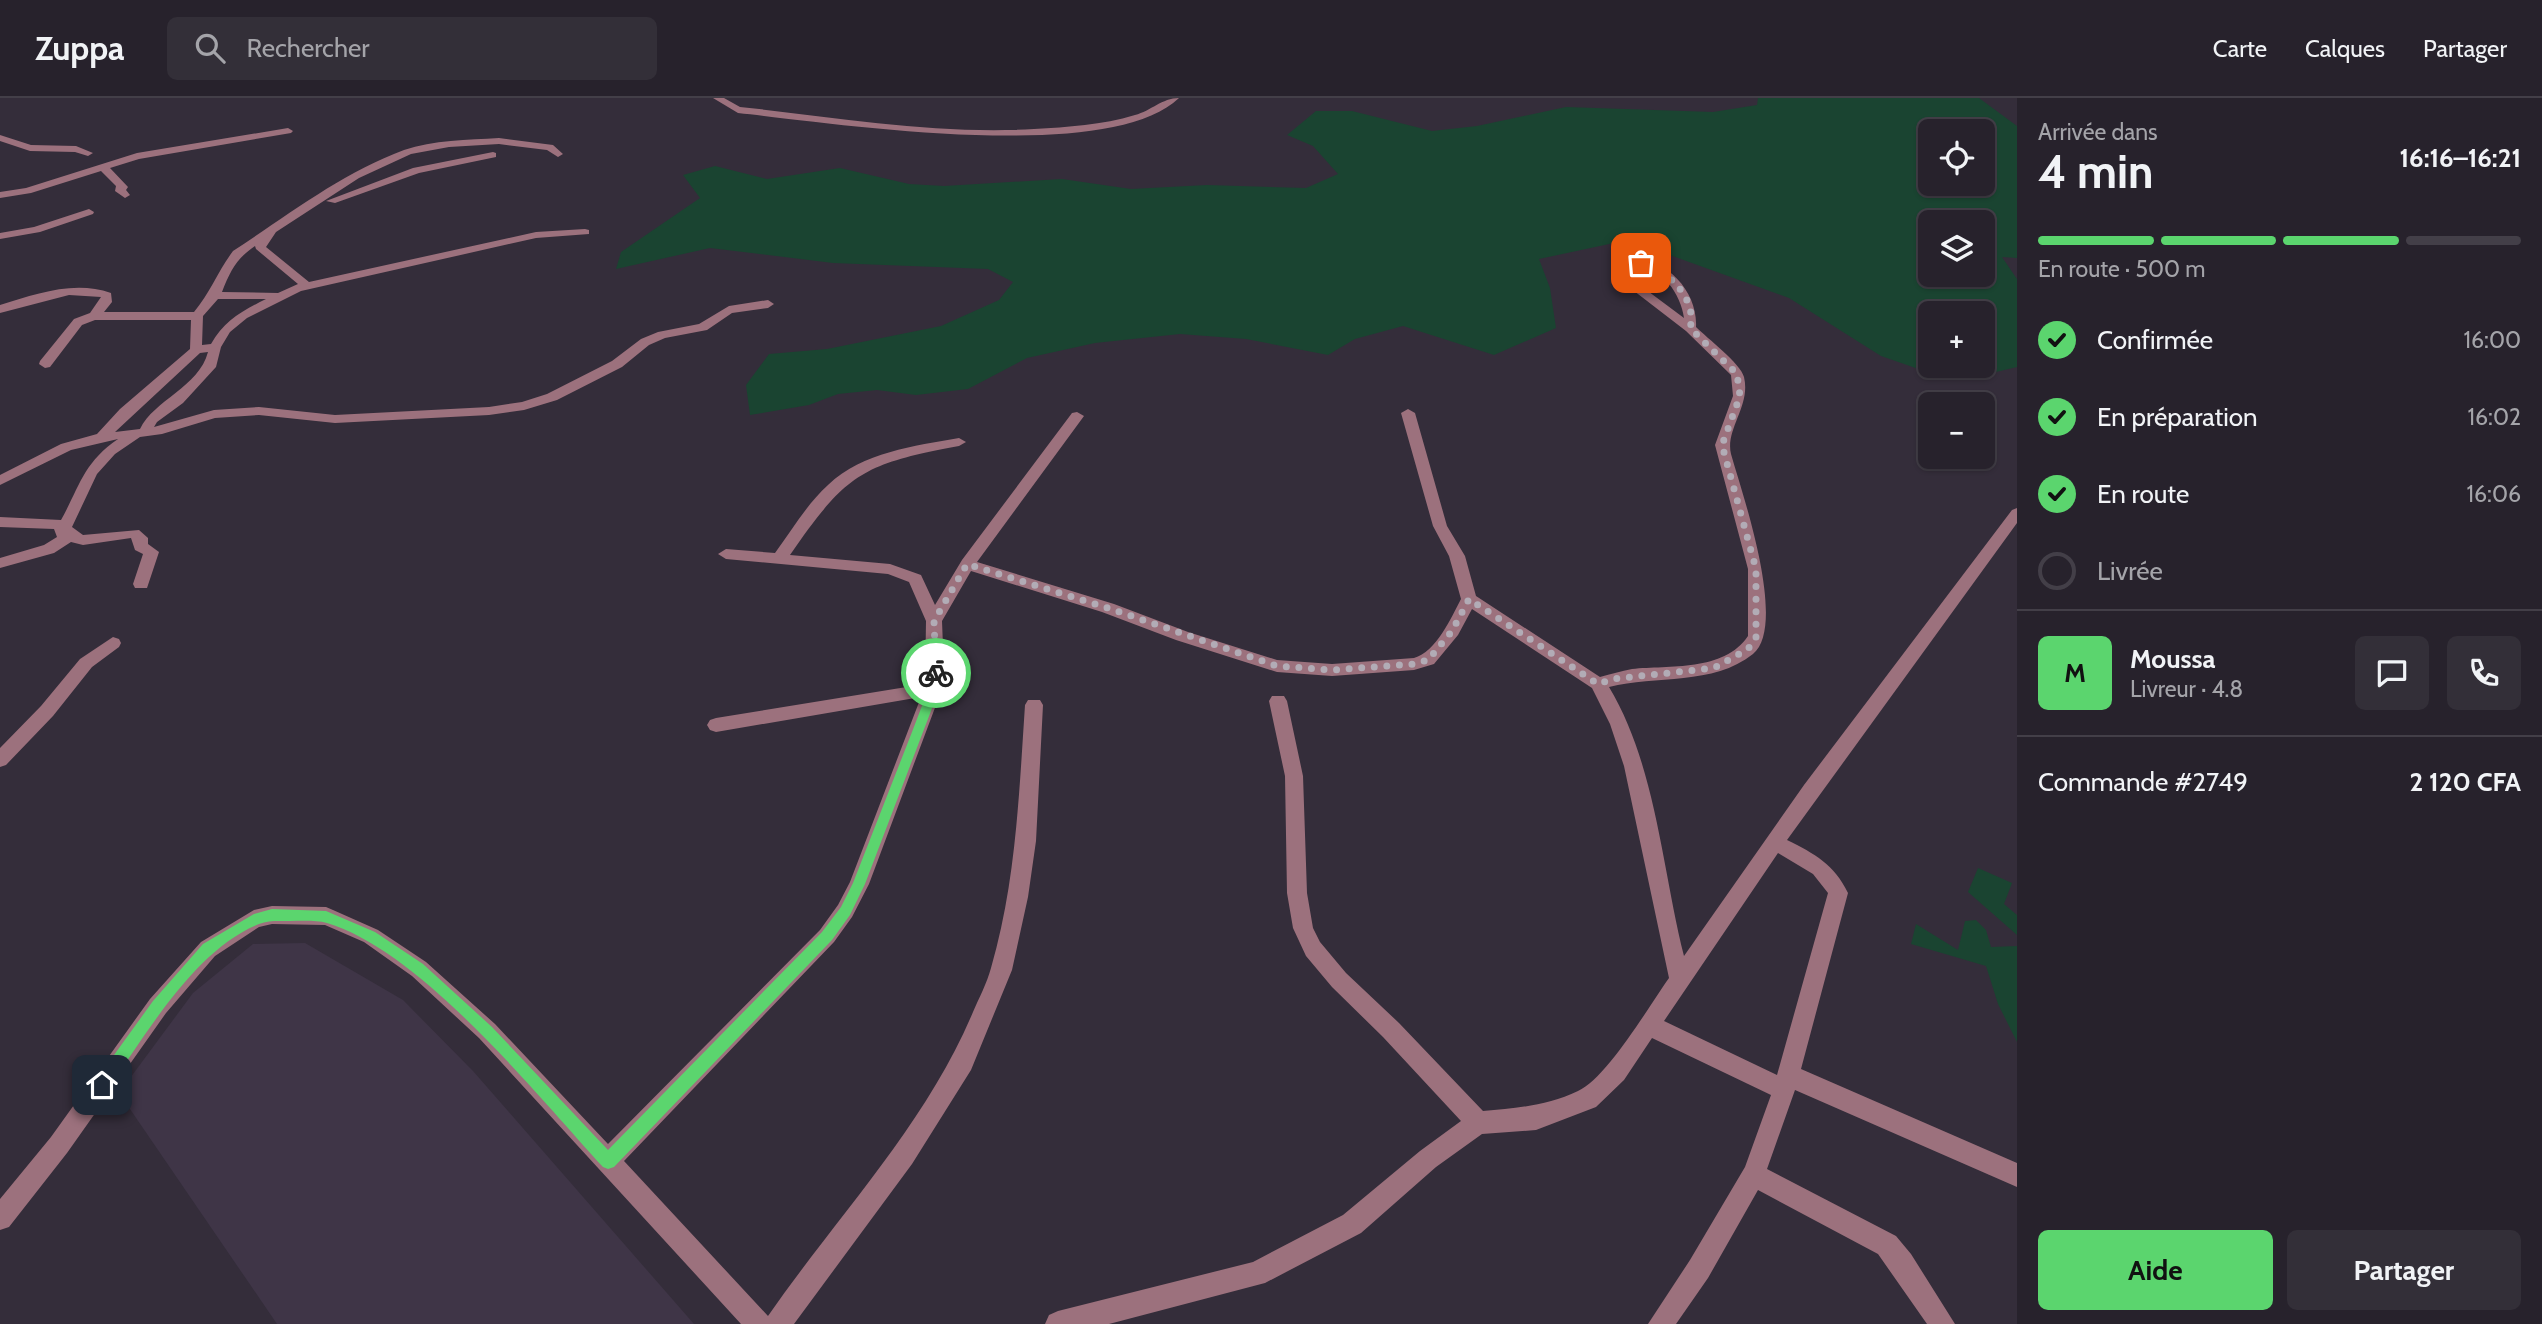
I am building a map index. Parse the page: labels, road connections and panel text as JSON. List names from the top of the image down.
{
  "page": {
    "header": "Zuppa",
    "search": "Rechercher",
    "nav": ["Carte", "Calques", "Partager"],
    "heading": ["4 min", "Arrivée dans", "16:16–16:21"],
    "panel": [
      "Moussa",
      "Livreur · 4.8",
      "Commande #2749",
      "2 120 CFA"
    ],
    "map_buttons": ["+", "−"],
    "bar": "En route · 500 m",
    "list": [
      ["Confirmée", "16:00"],
      ["En préparation", "16:02"],
      ["En route", "16:06"],
      "Livrée"
    ],
    "round": "M",
    "buttons": ["Aide", "Partager"]
  }
}
